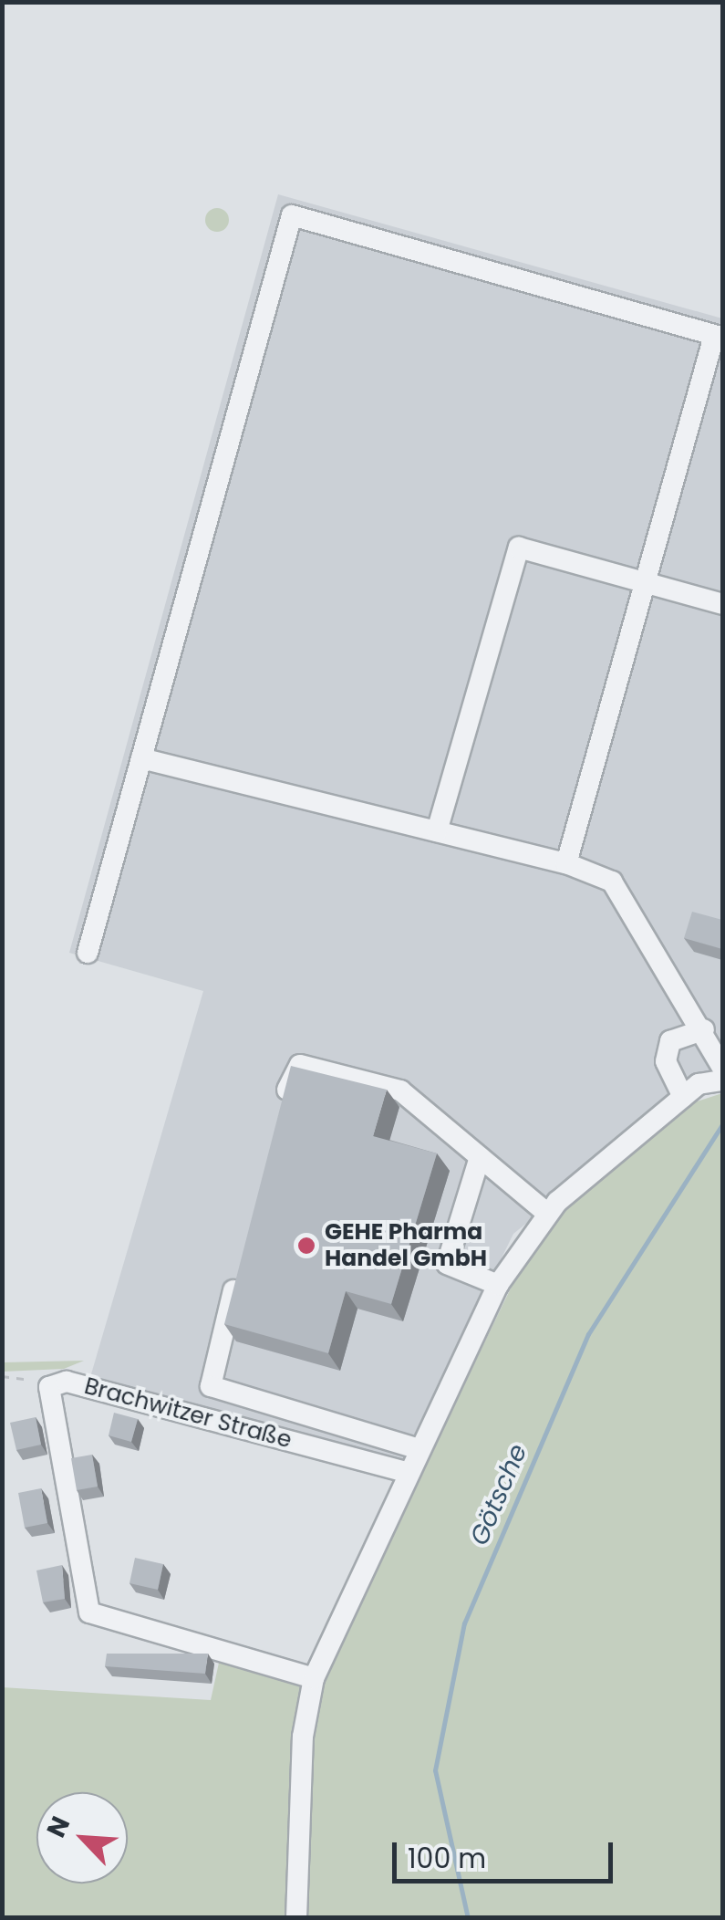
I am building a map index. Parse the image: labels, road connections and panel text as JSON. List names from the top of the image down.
{
  "streets": {
    "street": ["Brachwitzer Straße"]
  },
  "water": ["Götsche"],
  "places": ["GEHE Pharma Handel GmbH"],
  "scale_bar": "100 m",
  "north": "top left"
}
